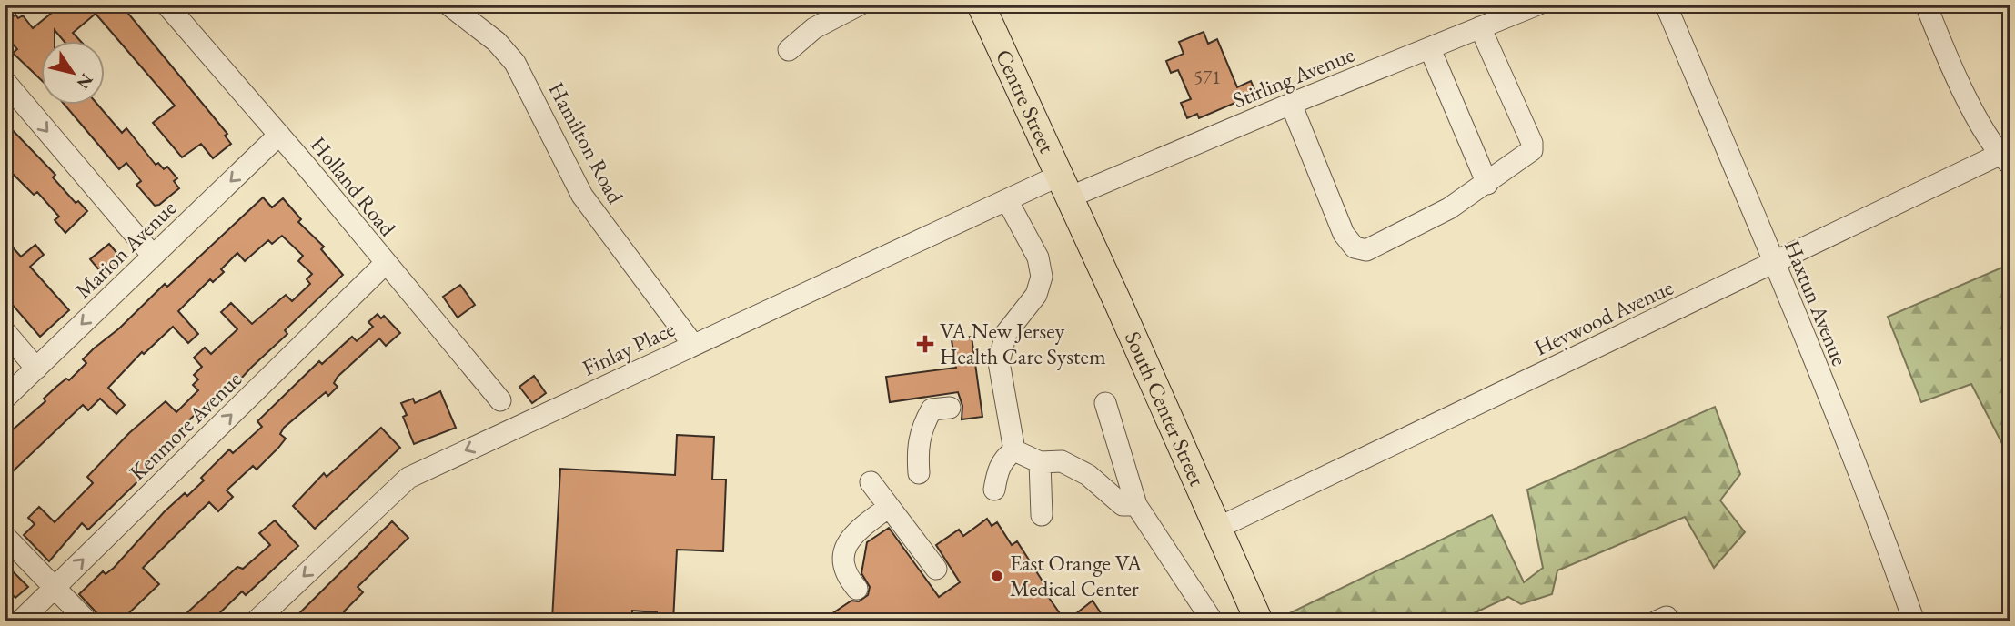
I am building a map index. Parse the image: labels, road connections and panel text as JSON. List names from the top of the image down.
{
  "streets": {
    "main road": ["Centre Street", "South Center Street"],
    "street": [
      "Stirling Avenue",
      "Hamilton Road",
      "Holland Road",
      "Marion Avenue",
      "Haxtun Avenue",
      "Heywood Avenue",
      "Finlay Place",
      "Kenmore Avenue"
    ]
  },
  "crossings": [
    ["Stirling Avenue", "Centre Street"],
    ["Stirling Avenue", "Finlay Place"],
    ["Stirling Avenue", "South Center Street"],
    ["Centre Street", "Finlay Place"],
    ["Centre Street", "South Center Street"],
    ["Hamilton Road", "Finlay Place"],
    ["Holland Road", "Marion Avenue"],
    ["Holland Road", "Kenmore Avenue"],
    ["Haxtun Avenue", "Heywood Avenue"],
    ["Heywood Avenue", "South Center Street"],
    ["Finlay Place", "South Center Street"]
  ],
  "one_way": ["Marion Avenue", "Finlay Place", "Kenmore Avenue"],
  "places": {
    "health": ["VA New Jersey Health Care System"],
    "other": ["East Orange VA Medical Center"]
  },
  "house_numbers": ["571"],
  "north": "bottom right"
}
